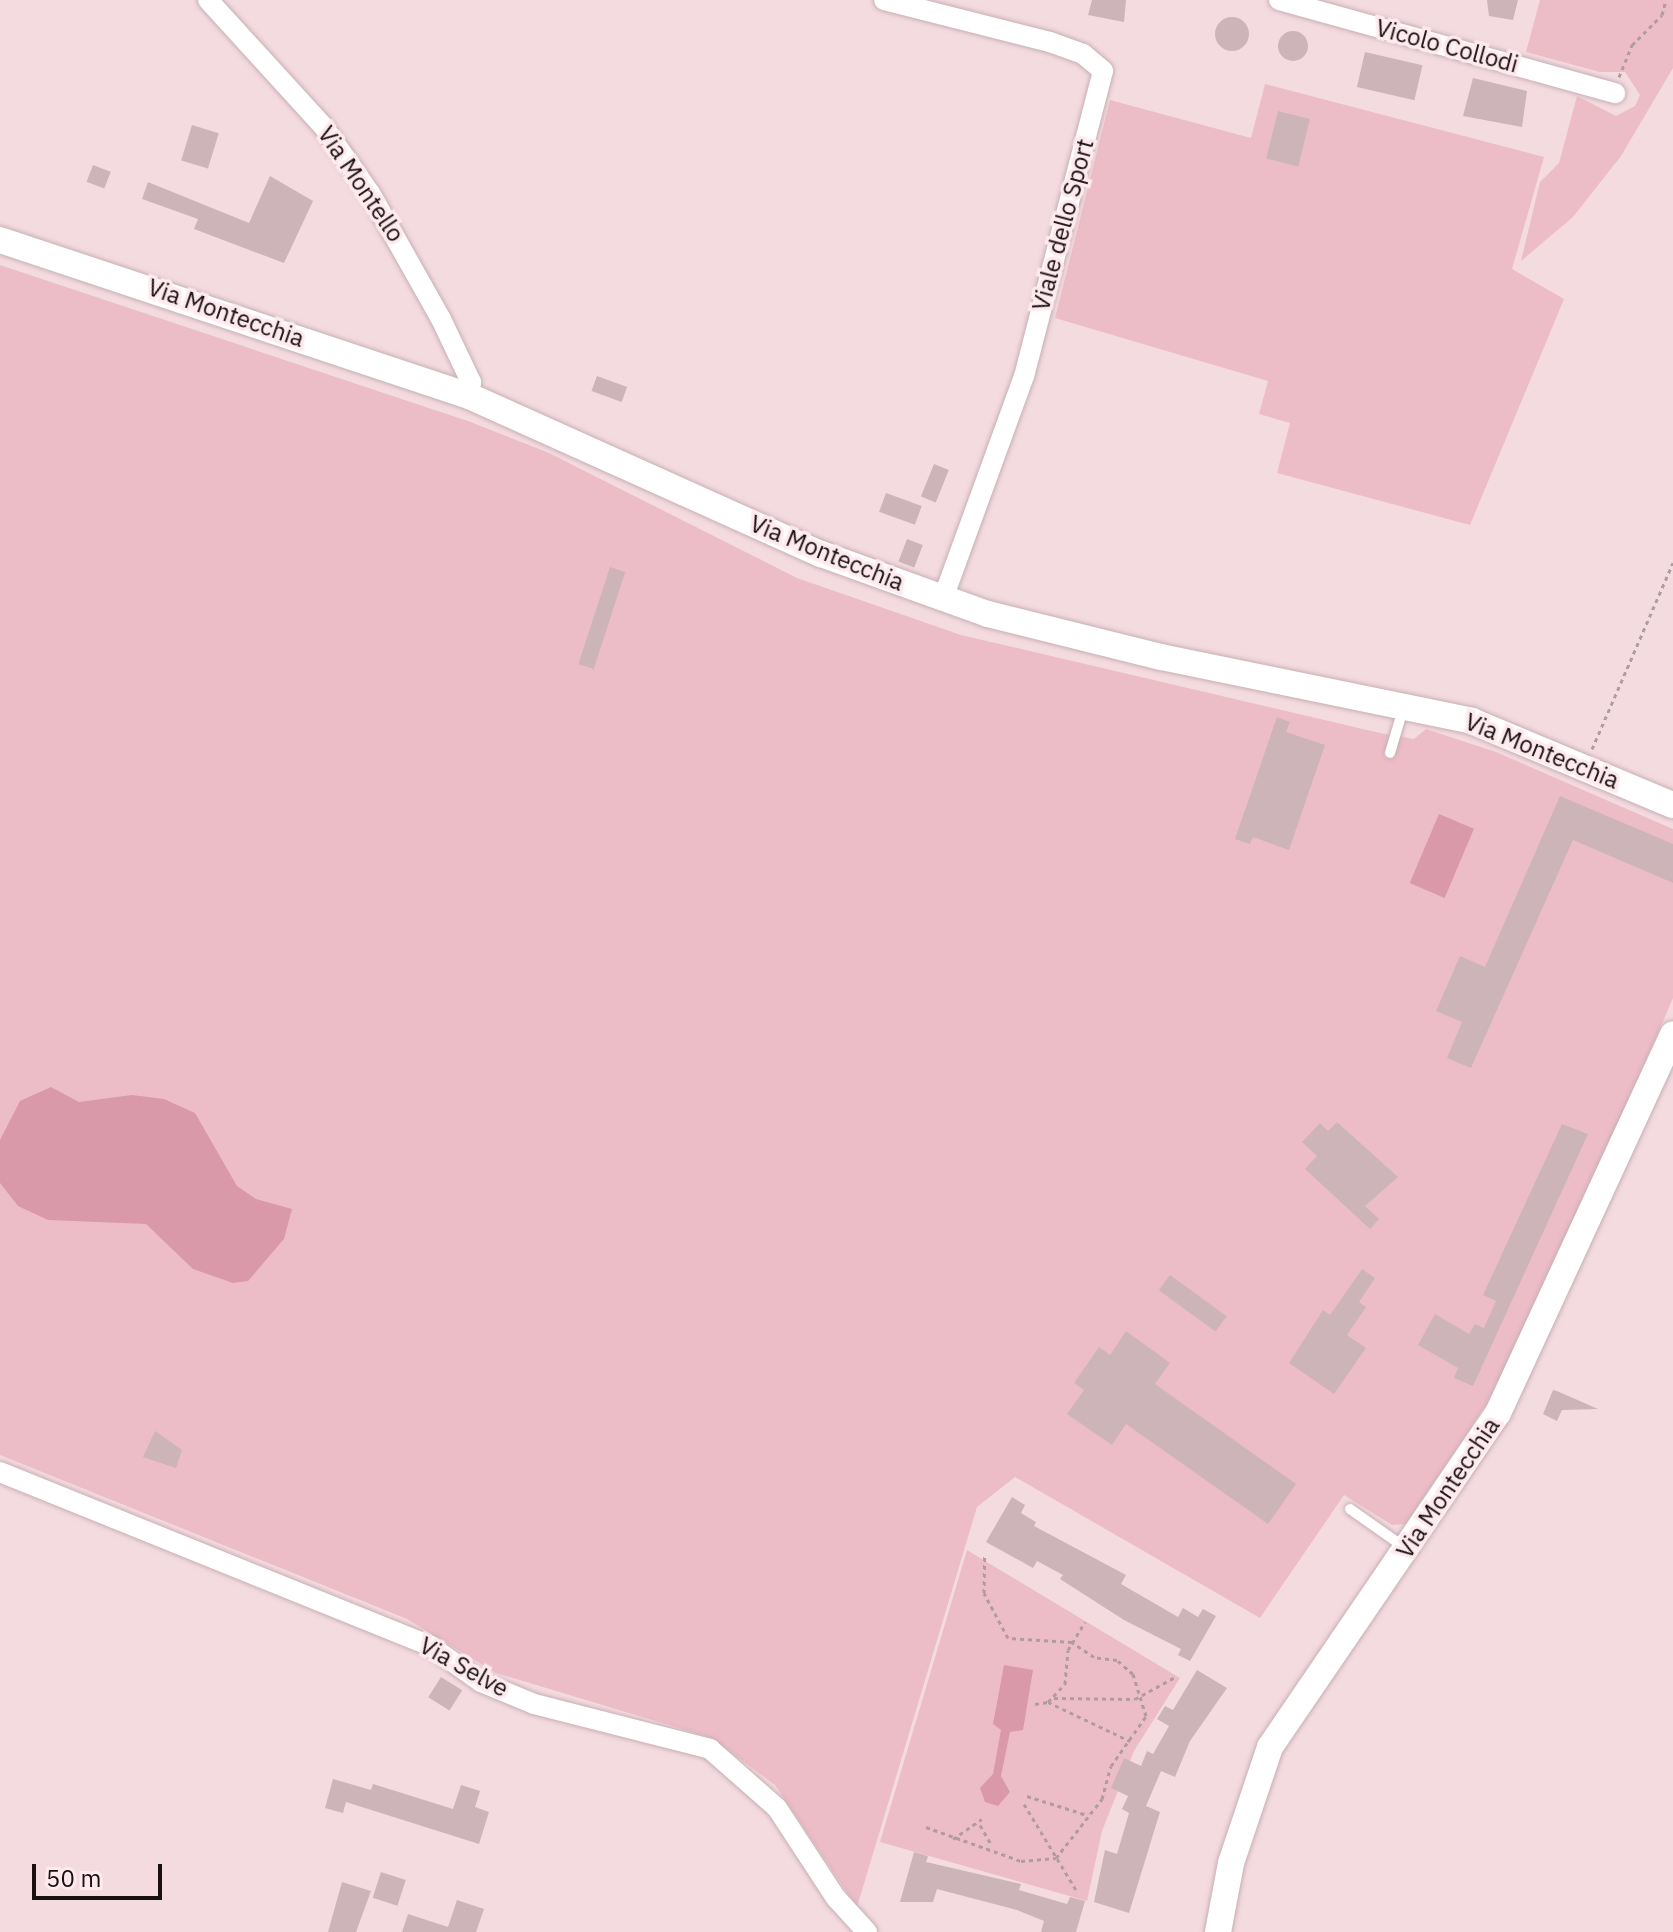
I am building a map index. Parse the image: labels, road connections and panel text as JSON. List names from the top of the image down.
{
  "streets": {
    "street": [
      "Vicolo Collodi",
      "Via Montello",
      "Viale dello Sport",
      "Via Montecchia",
      "Via Selve"
    ]
  },
  "crossings": [
    ["Via Montello", "Via Montecchia"],
    ["Viale dello Sport", "Via Montecchia"]
  ],
  "scale_bar": "50 m"
}
